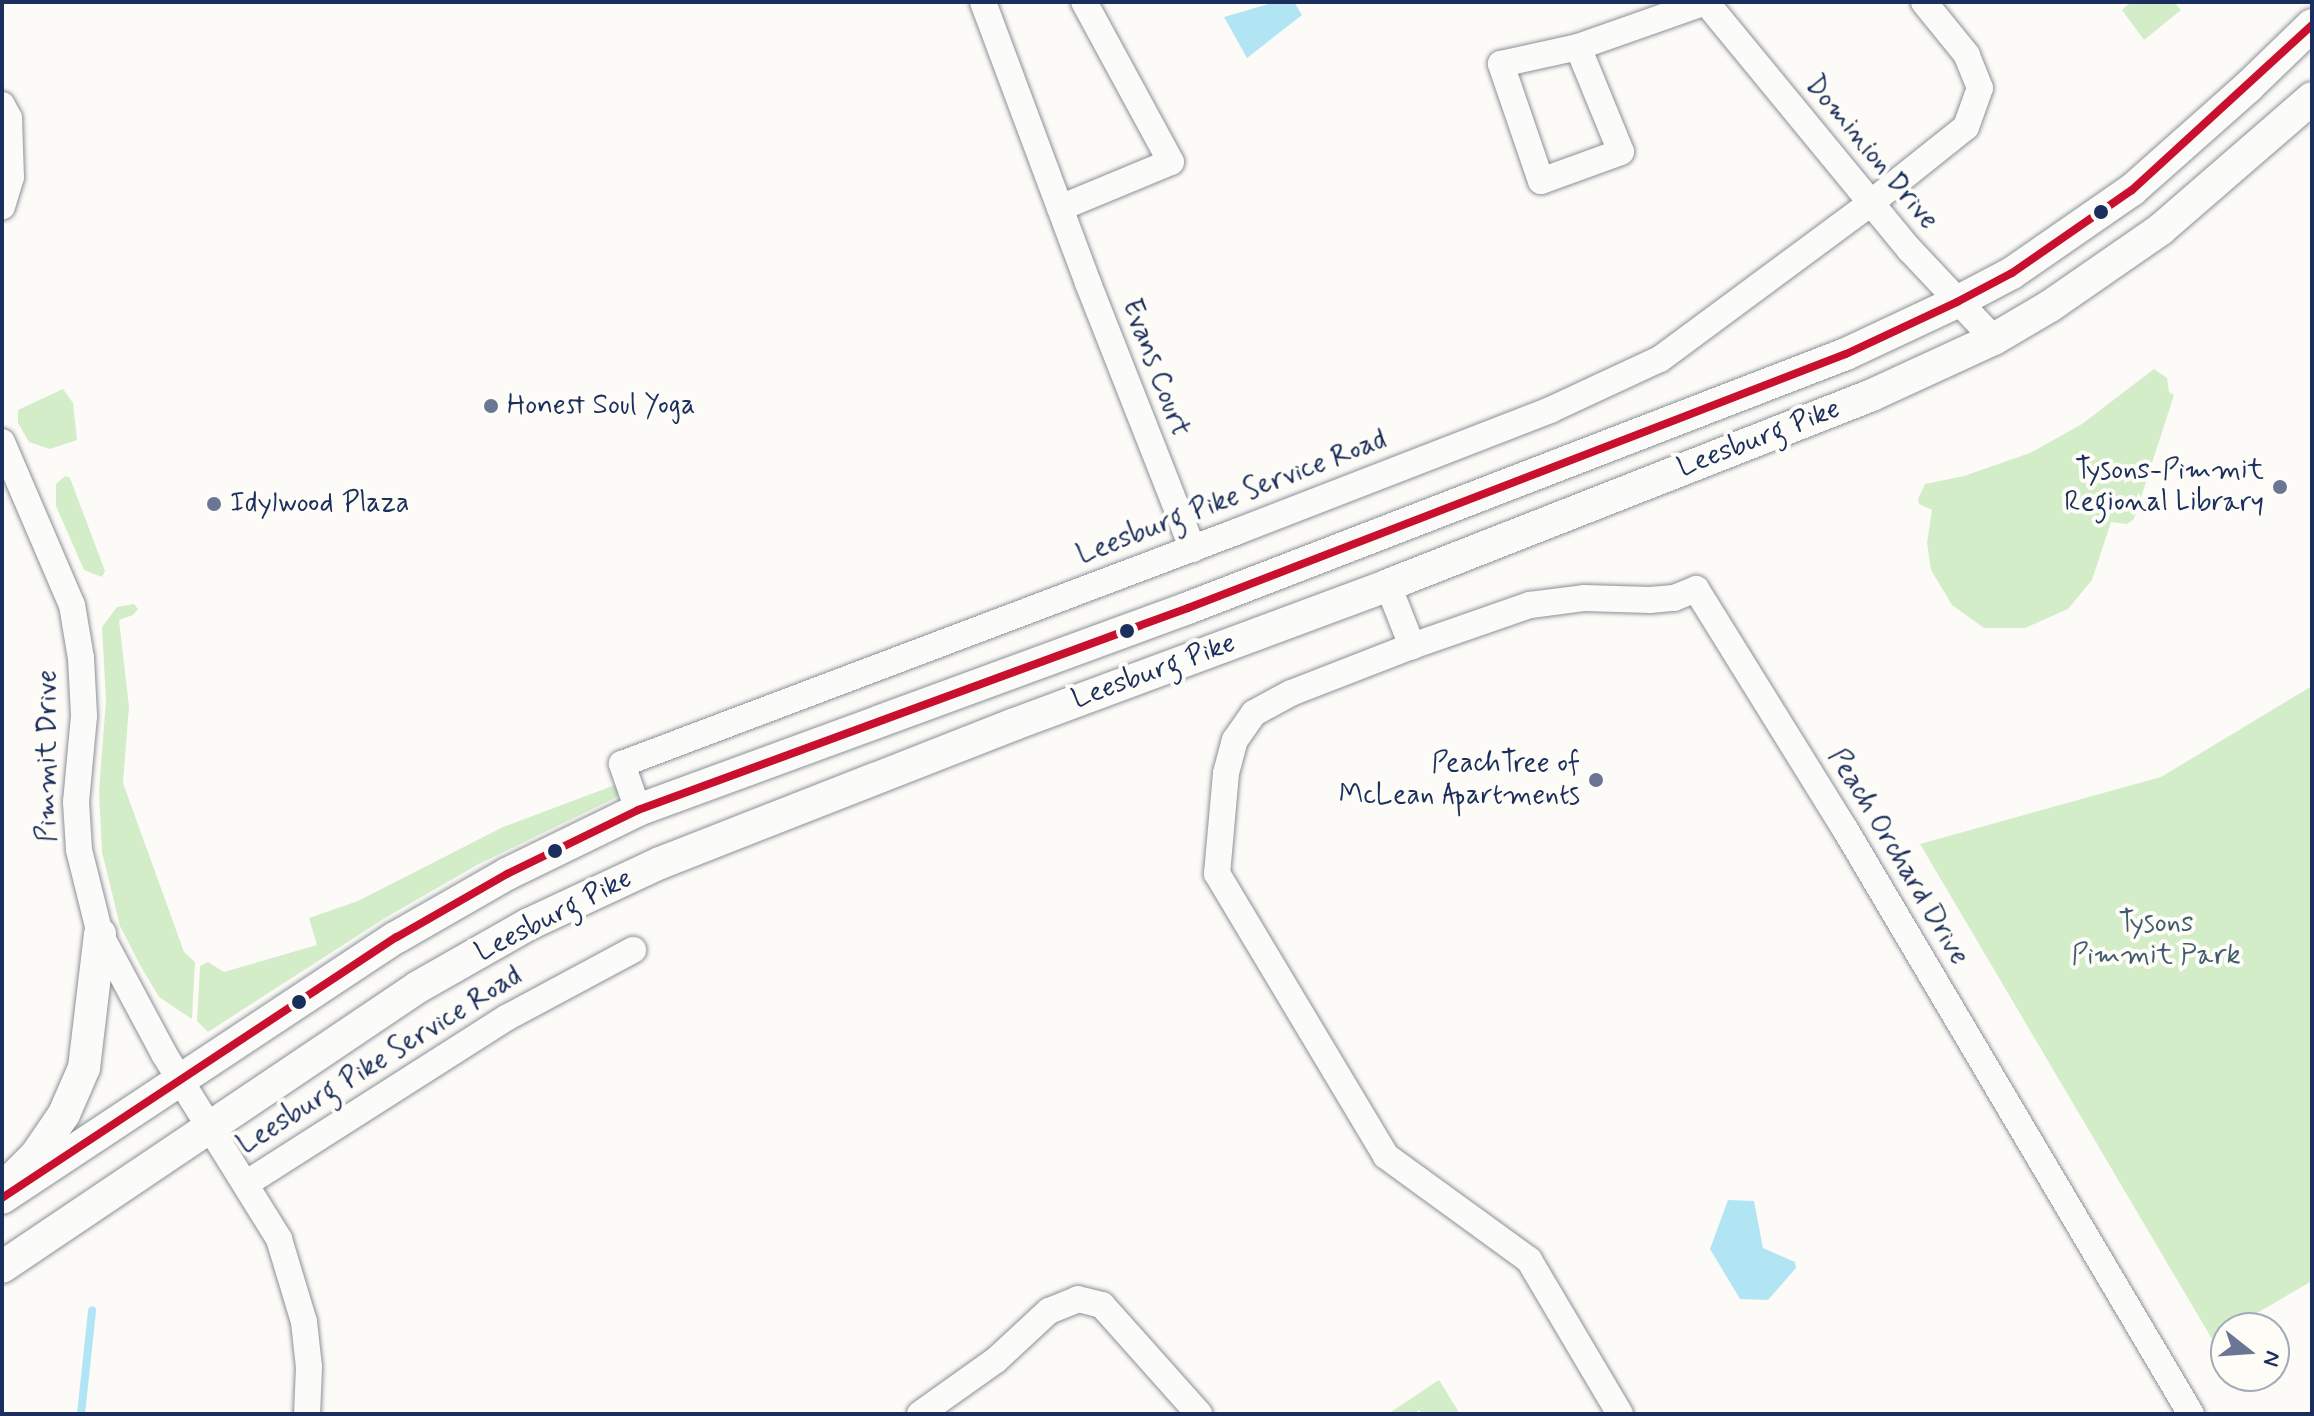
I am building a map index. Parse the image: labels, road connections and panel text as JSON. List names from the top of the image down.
{
  "streets": {
    "main road": ["Leesburg Pike"],
    "street": [
      "Dominion Drive",
      "Evans Court",
      "Leesburg Pike Service Road",
      "Pimmit Drive",
      "Peach Orchard Drive"
    ]
  },
  "crossings": [
    ["Dominion Drive", "Leesburg Pike"],
    ["Dominion Drive", "Leesburg Pike Service Road"],
    ["Evans Court", "Leesburg Pike Service Road"],
    ["Leesburg Pike", "Leesburg Pike Service Road"],
    ["Leesburg Pike", "Pimmit Drive"],
    ["Leesburg Pike Service Road", "Pimmit Drive"]
  ],
  "parks": ["Tysons Pimmit Park"],
  "places": [
    "Honest Soul Yoga",
    "Tysons-Pimmit Regional Library",
    "Idylwood Plaza",
    "PeachTree of McLean Apartments"
  ],
  "north": "right"
}
